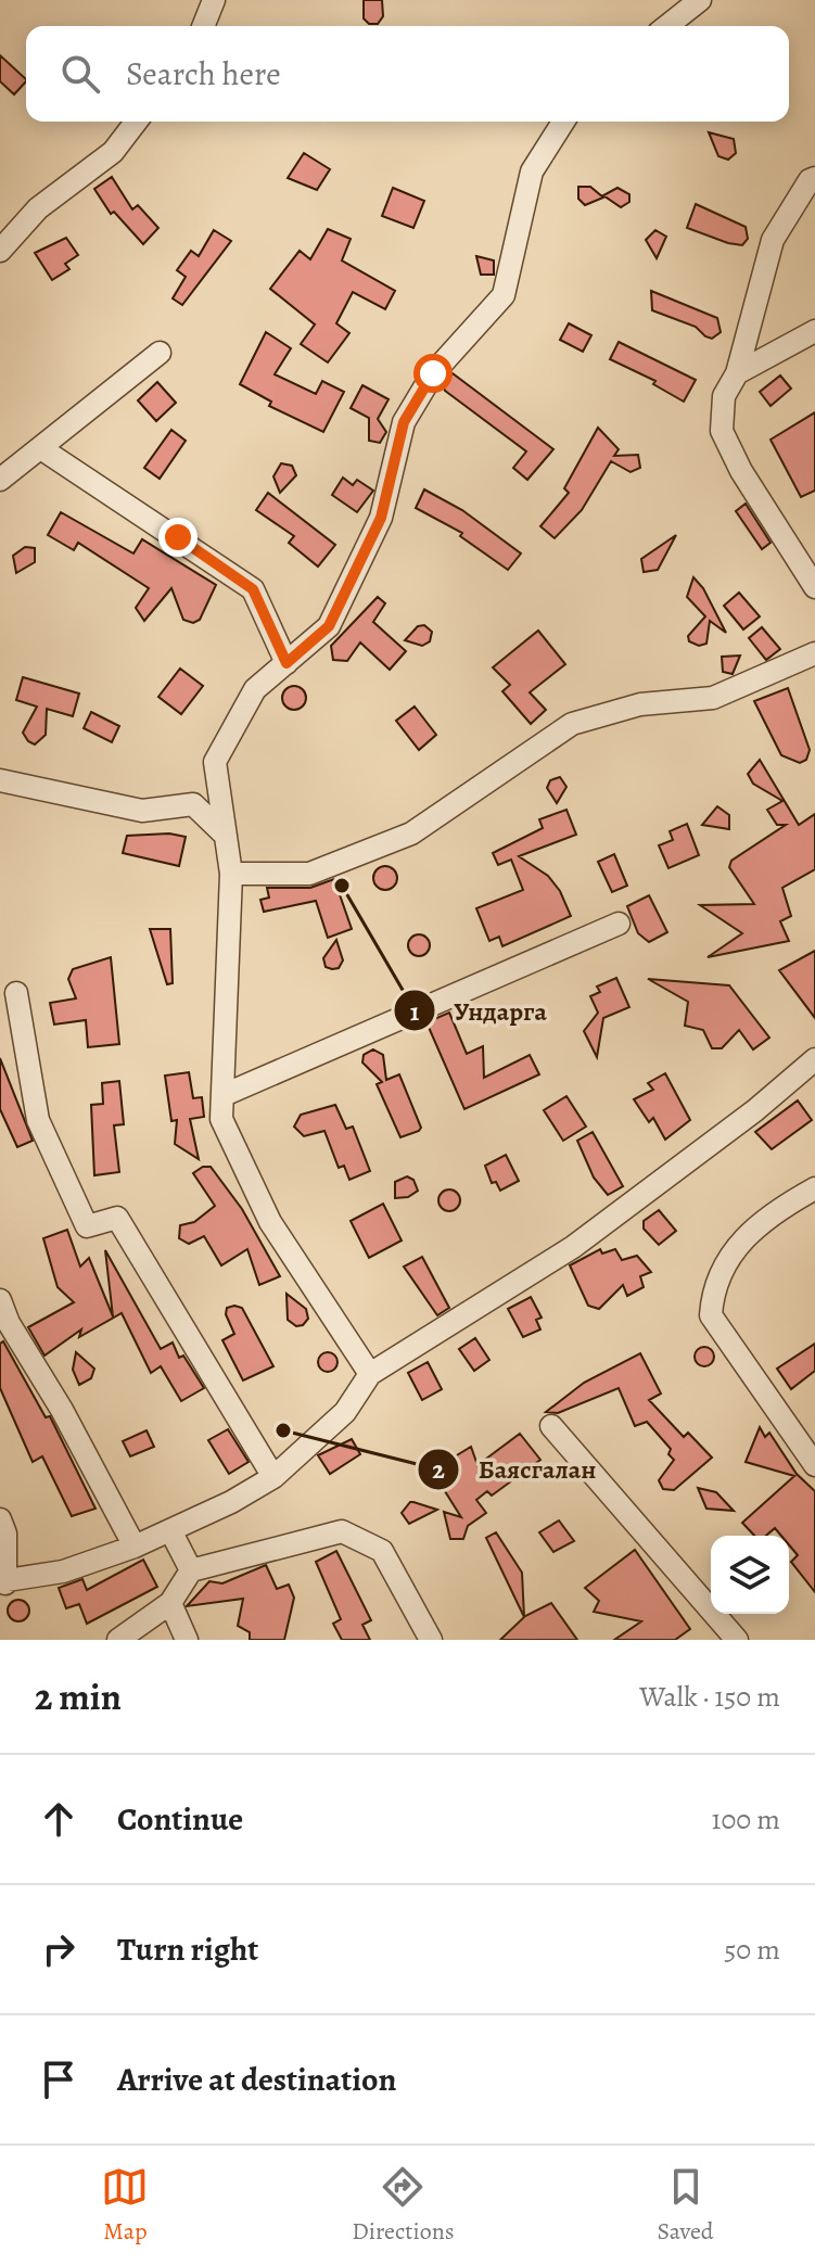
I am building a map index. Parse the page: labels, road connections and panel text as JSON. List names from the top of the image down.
{
  "places": ["Ундарга", "Баясгалан"],
  "page": {
    "search": "Search here",
    "heading": ["2 min", "Walk · 150 m"],
    "list": [
      ["Continue", "100 m"],
      ["Turn right", "50 m"],
      "Arrive at destination"
    ],
    "nav": ["Map", "Directions", "Saved"]
  }
}
